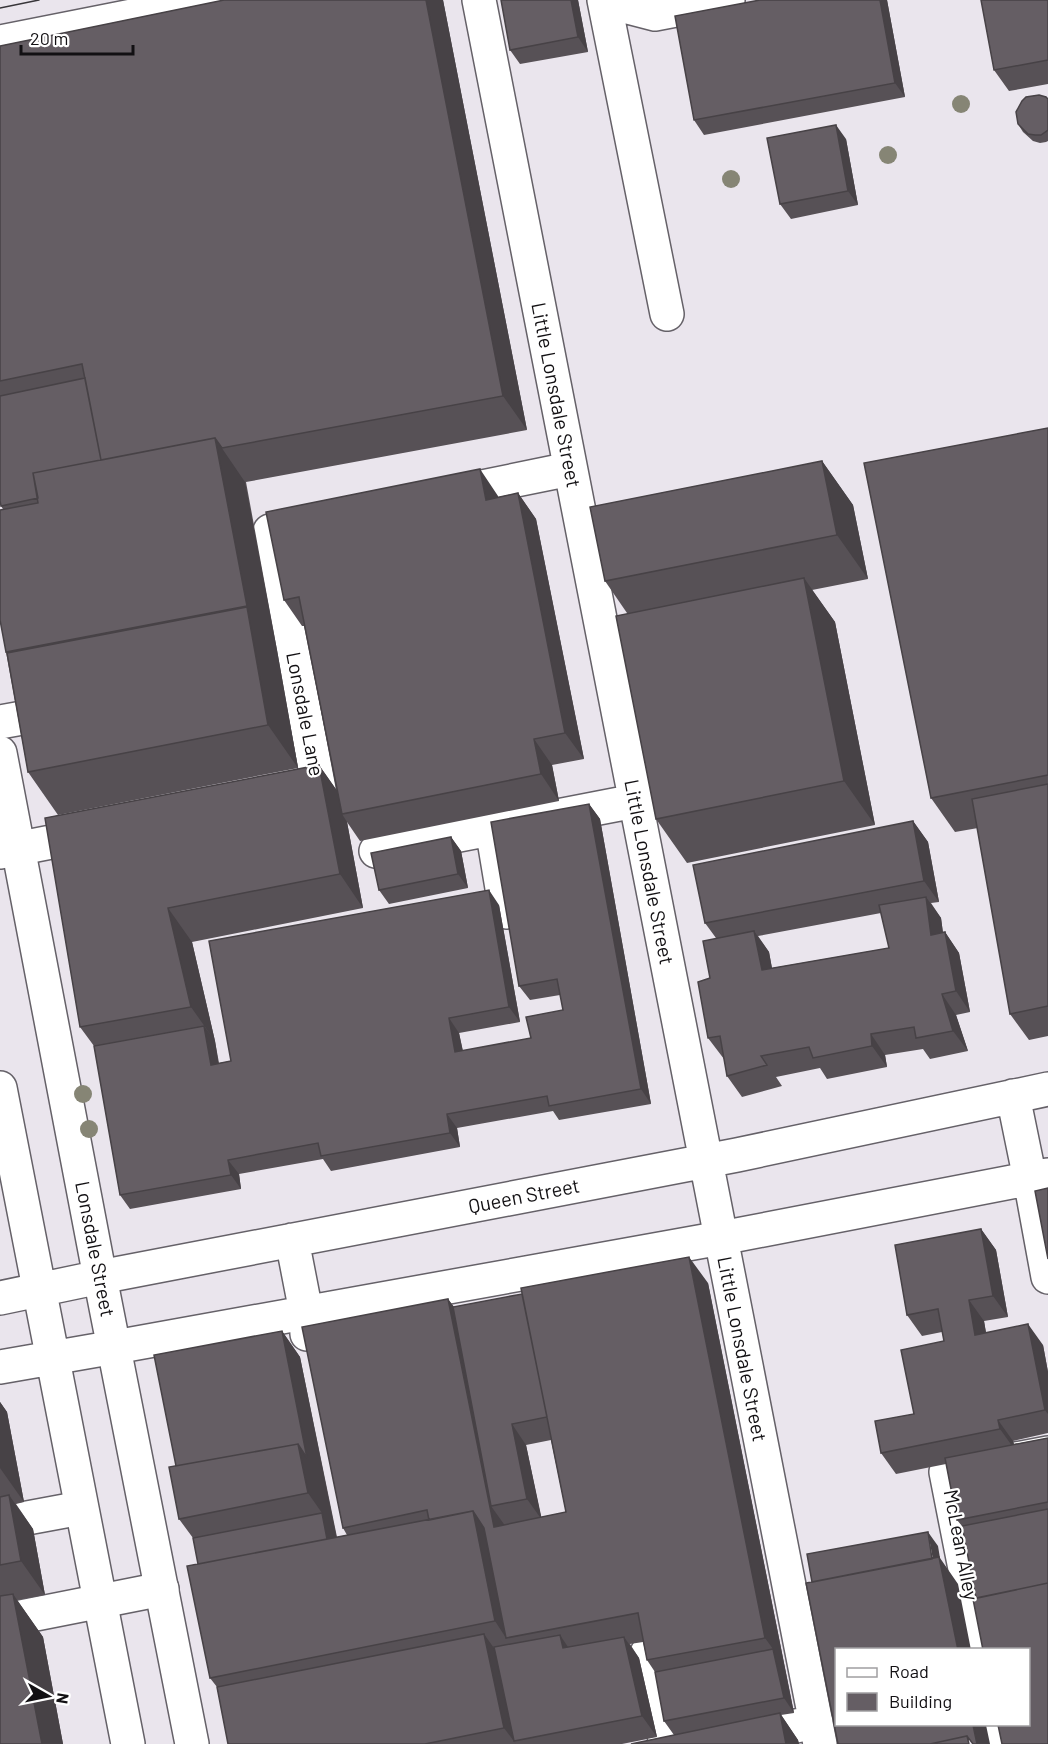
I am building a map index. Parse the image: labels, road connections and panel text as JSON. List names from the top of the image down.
{
  "streets": {
    "street": [
      "Little Lonsdale Street",
      "Lonsdale Lane",
      "Queen Street",
      "Lonsdale Street",
      "McLean Alley"
    ]
  },
  "crossings": [
    ["Little Lonsdale Street", "Queen Street"],
    ["Queen Street", "Lonsdale Street"]
  ],
  "legend": ["Road", "Building"],
  "scale_bar": "20 m",
  "north": "right"
}
